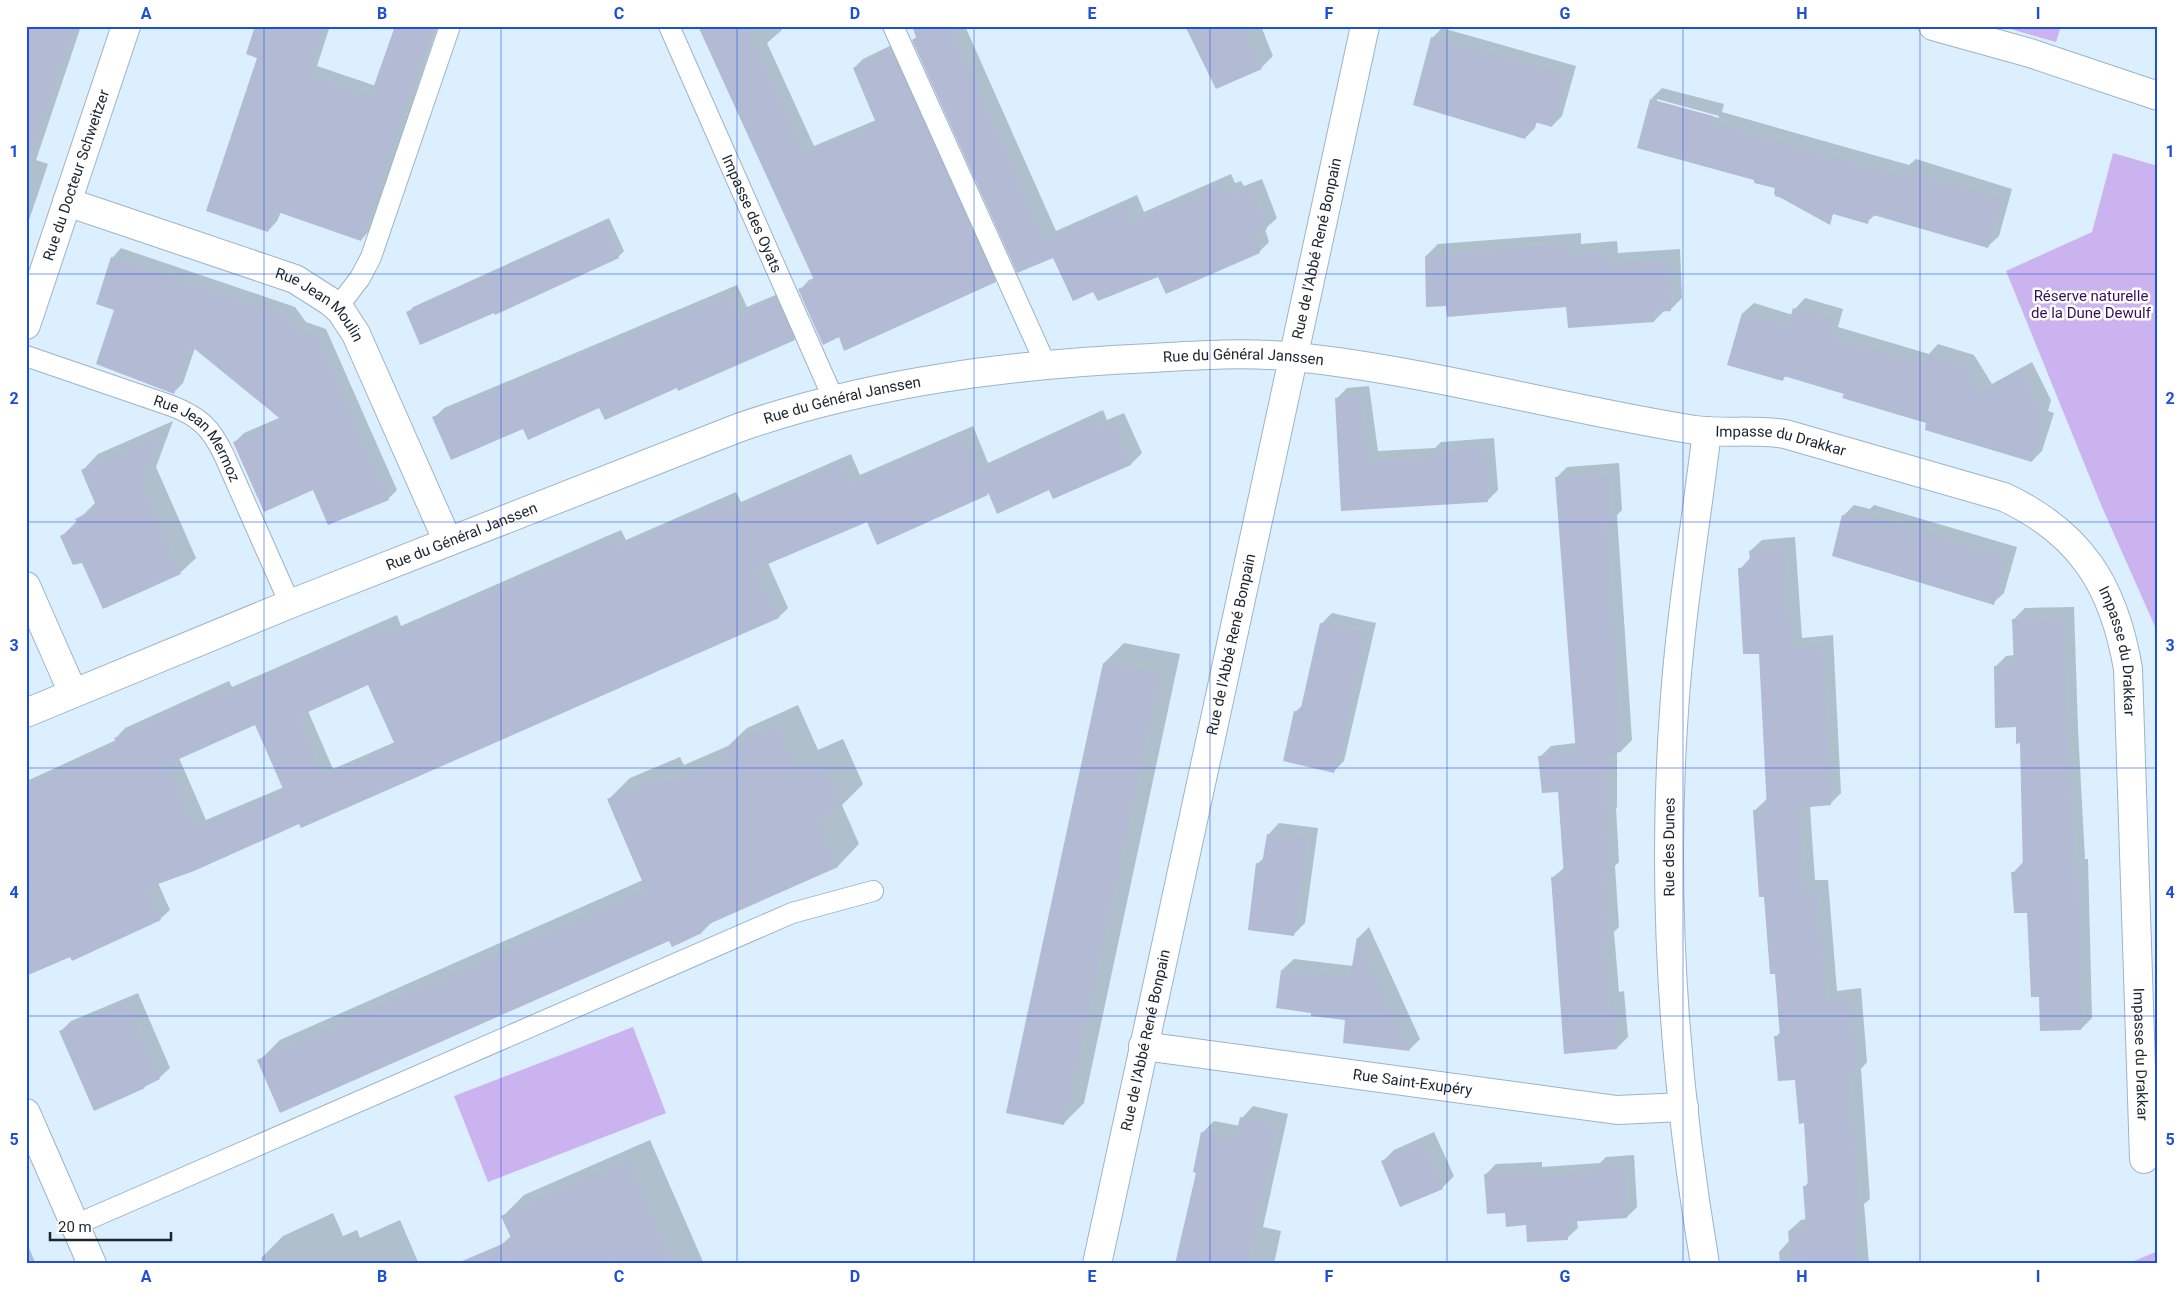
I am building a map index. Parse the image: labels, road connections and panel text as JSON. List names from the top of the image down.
{
  "streets": {
    "street": [
      "Rue du Docteur Schweitzer",
      "Rue de l'Abbé René Bonpain",
      "Rue Jean Moulin",
      "Rue du Général Janssen",
      "Impasse du Drakkar",
      "Rue des Dunes",
      "Rue Saint-Exupéry"
    ],
    "lane": ["Impasse des Oyats", "Rue Jean Mermoz"]
  },
  "crossings": [
    ["Rue du Docteur Schweitzer", "Rue Jean Moulin"],
    ["Impasse des Oyats", "Rue du Général Janssen"],
    ["Rue de l'Abbé René Bonpain", "Rue du Général Janssen"],
    ["Rue de l'Abbé René Bonpain", "Rue Saint-Exupéry"],
    ["Rue Jean Moulin", "Rue du Général Janssen"],
    ["Rue du Général Janssen", "Rue Jean Mermoz"],
    ["Rue du Général Janssen", "Impasse du Drakkar"],
    ["Rue du Général Janssen", "Rue des Dunes"],
    ["Impasse du Drakkar", "Rue des Dunes"],
    ["Rue des Dunes", "Rue Saint-Exupéry"]
  ],
  "parks": ["Réserve naturelle de la Dune Dewulf"],
  "scale_bar": "20 m",
  "grid": {
    "columns": [
      "A",
      "B",
      "C",
      "D",
      "E",
      "F",
      "G",
      "H",
      "I"
    ],
    "rows": [
      "1",
      "2",
      "3",
      "4",
      "5"
    ]
  }
}
